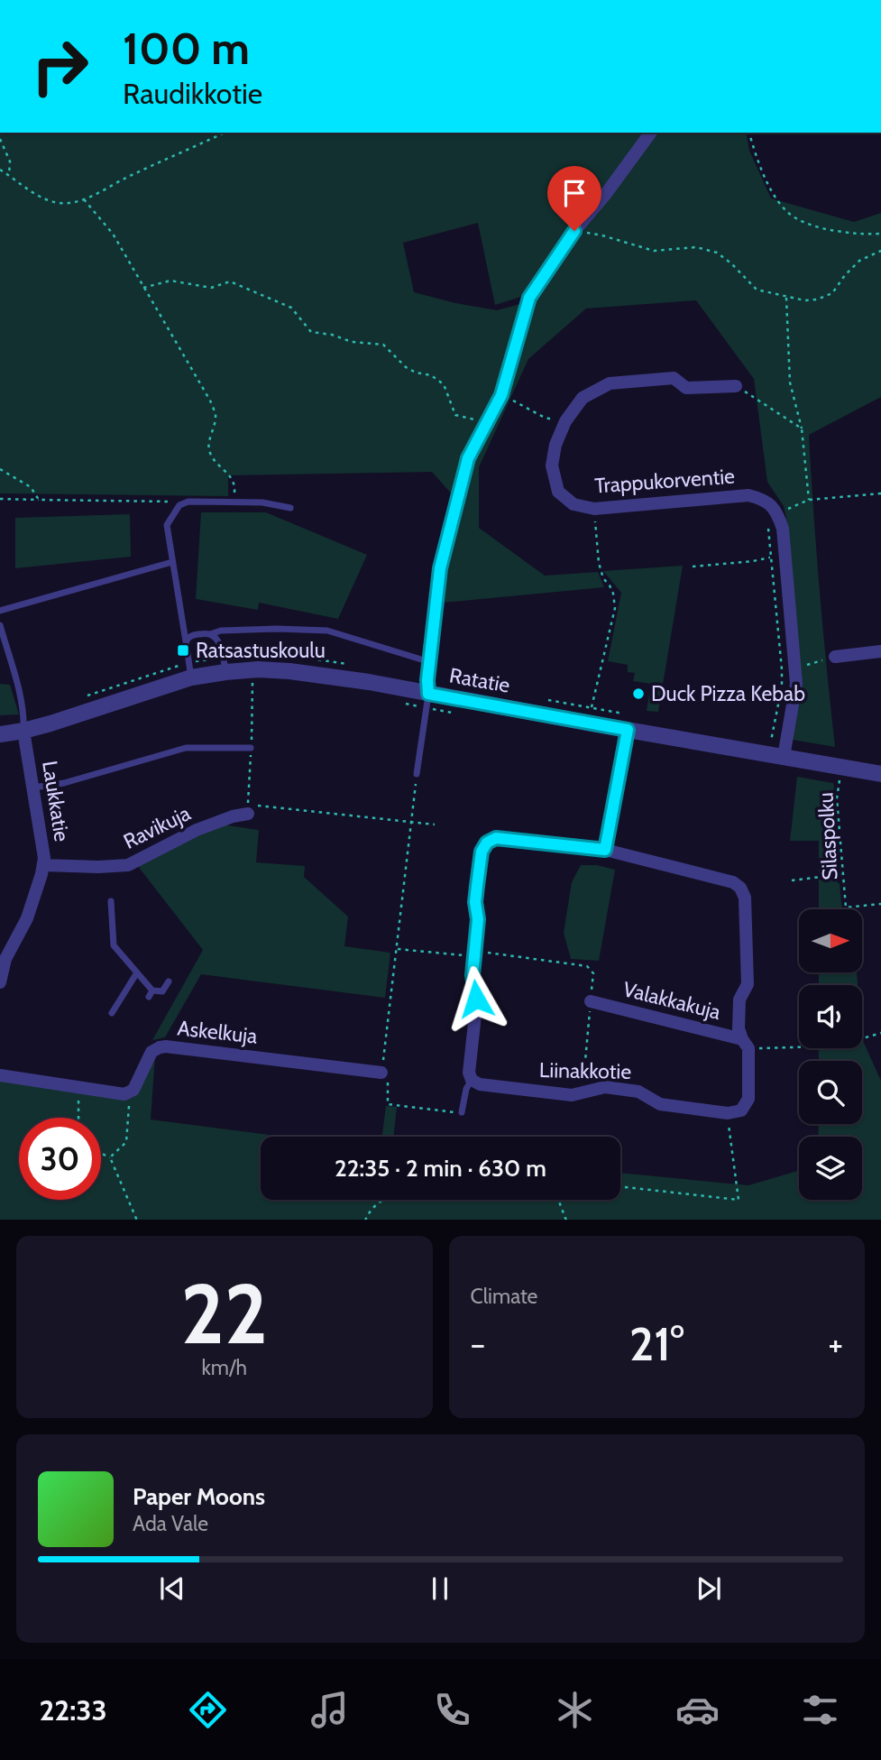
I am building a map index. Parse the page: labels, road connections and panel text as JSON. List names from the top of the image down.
{
  "streets": {
    "street": [
      "Trappukorventie",
      "Ratatie",
      "Laukkatie",
      "Ravikuja",
      "Valakkakuja",
      "Askelkuja",
      "Liinakkotie"
    ],
    "path": ["Silaspolku"]
  },
  "crossings": [
    ["Ratatie", "Laukkatie"],
    ["Ratatie", "Silaspolku"],
    ["Laukkatie", "Ravikuja"]
  ],
  "places": {
    "transit": ["Ratsastuskoulu"],
    "other": ["Duck Pizza Kebab"]
  },
  "north": "right",
  "page": {
    "turn": ["100 m", "Raudikkotie"],
    "limit": "30",
    "trip": "22:35 · 2 min · 630 m",
    "tile": [
      ["22", "km/h"],
      "Climate"
    ],
    "heat": ["−", "21°", "+"],
    "song": ["Paper Moons", "Ada Vale"],
    "tabs": "22:33"
  }
}
